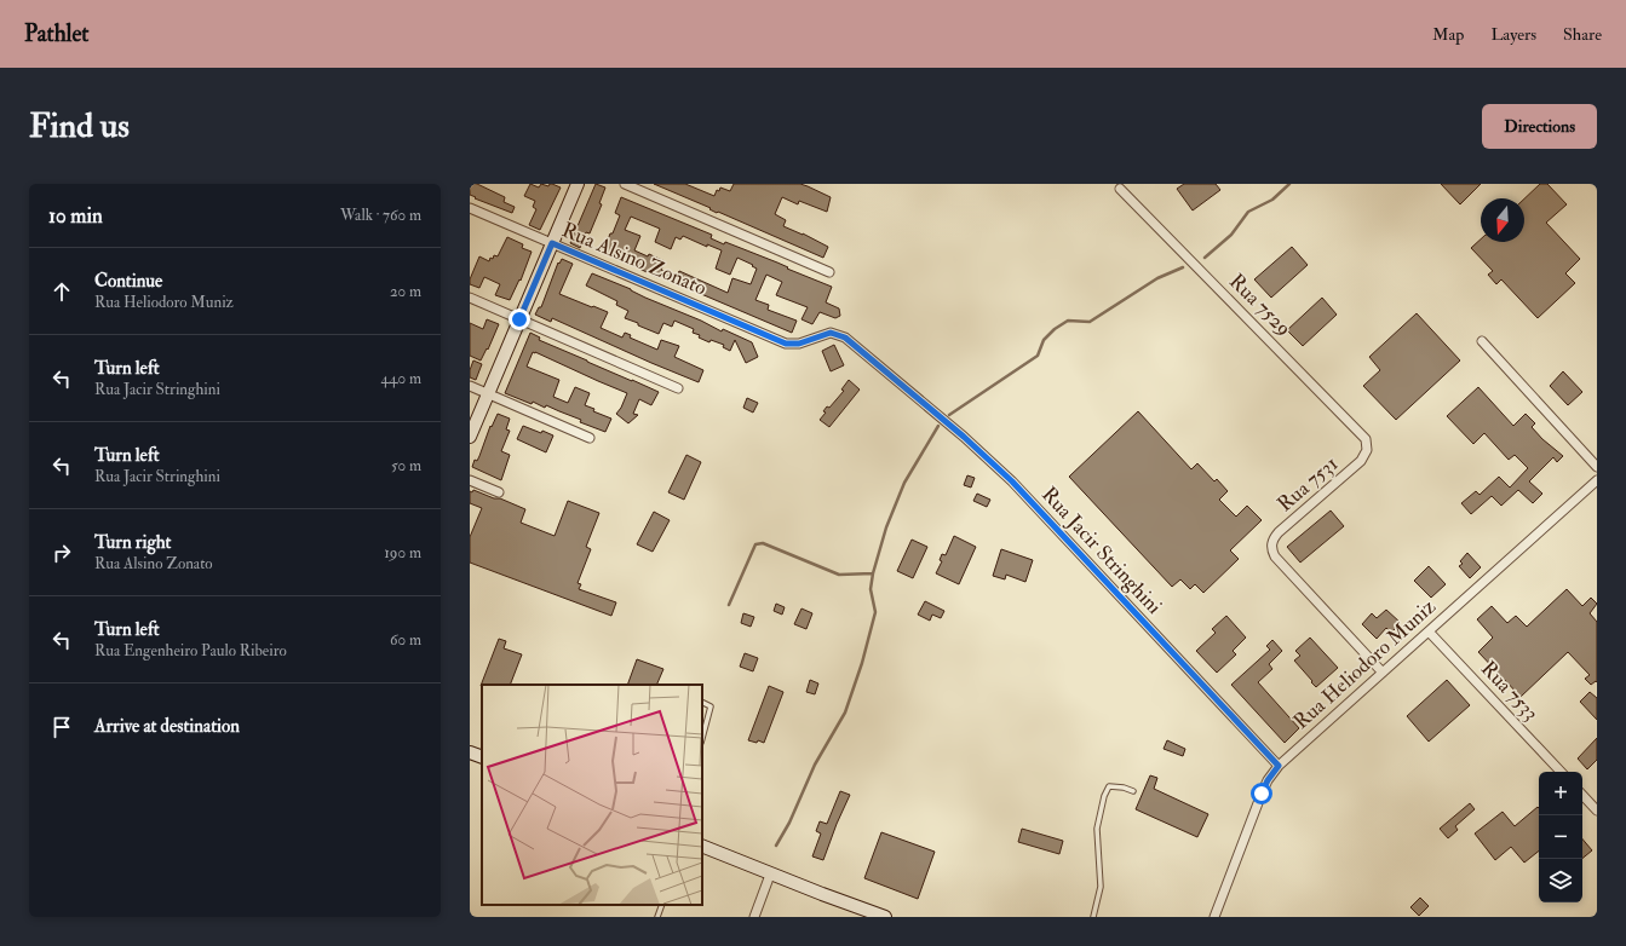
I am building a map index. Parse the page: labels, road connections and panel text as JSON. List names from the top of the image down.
{
  "streets": {
    "street": [
      "Rua Alsino Zonato",
      "Rua 7529",
      "Rua 7531",
      "Rua Jacir Stringhini",
      "Rua Heliodoro Muniz",
      "Rua 7533"
    ]
  },
  "crossings": [
    ["Rua Alsino Zonato", "Rua Jacir Stringhini"],
    ["Rua 7529", "Rua 7531"],
    ["Rua 7531", "Rua Heliodoro Muniz"],
    ["Rua Jacir Stringhini", "Rua Heliodoro Muniz"],
    ["Rua Heliodoro Muniz", "Rua 7533"]
  ],
  "north": "bottom",
  "page": {
    "header": "Pathlet",
    "nav": ["Map", "Layers", "Share"],
    "buttons": "Directions",
    "title": "Find us",
    "heading": ["10 min", "Walk · 760 m"],
    "list": [
      ["Continue", "Rua Heliodoro Muniz", "20 m"],
      ["Turn left", "Rua Jacir Stringhini", "440 m"],
      ["Turn left", "Rua Jacir Stringhini", "50 m"],
      ["Turn right", "Rua Alsino Zonato", "190 m"],
      ["Turn left", "Rua Engenheiro Paulo Ribeiro", "60 m"],
      "Arrive at destination"
    ],
    "map_buttons": ["+", "−"]
  }
}
